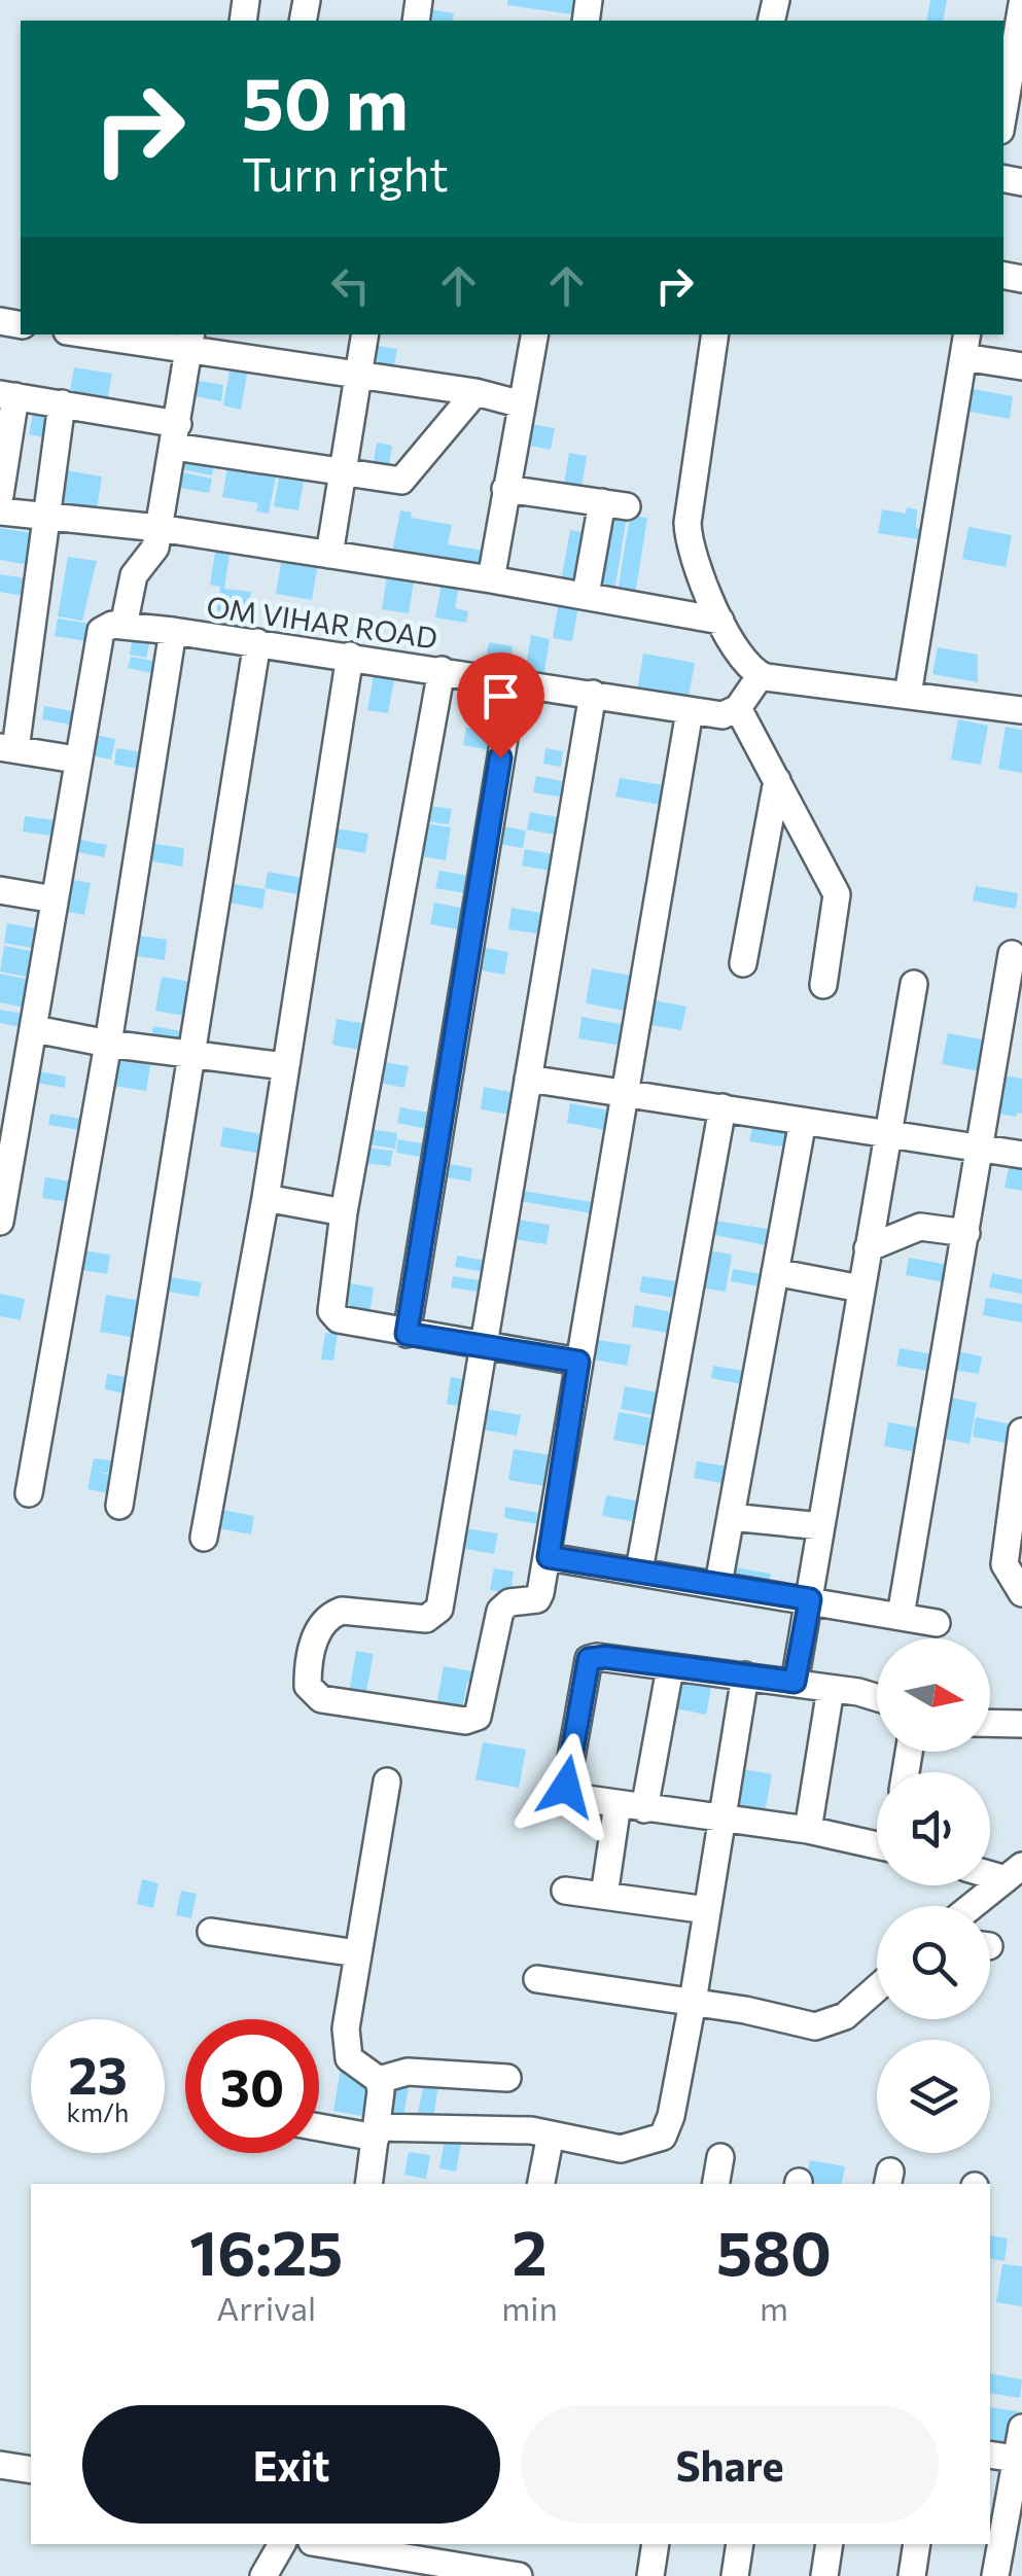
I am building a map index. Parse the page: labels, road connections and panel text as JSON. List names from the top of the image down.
{
  "streets": {
    "street": ["OM VIHAR ROAD"]
  },
  "north": "right",
  "page": {
    "turn": ["50 m", "Turn right"],
    "speed": "23 km/h",
    "limit": "30",
    "eta": [
      "16:25",
      "Arrival",
      "2",
      "min",
      "580",
      "m"
    ],
    "buttons": ["Exit", "Share"]
  }
}
